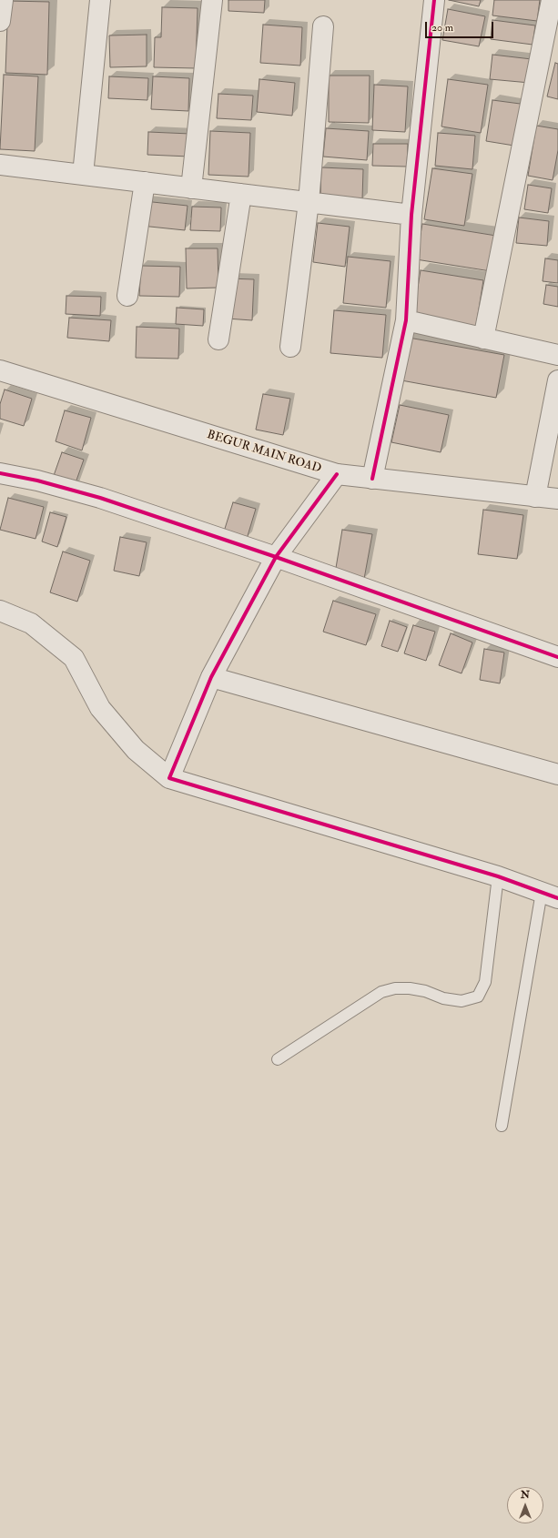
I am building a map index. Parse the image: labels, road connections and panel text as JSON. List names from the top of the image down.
{
  "streets": {
    "street": ["BEGUR MAIN ROAD"]
  },
  "scale_bar": "20 m",
  "north": "top"
}
